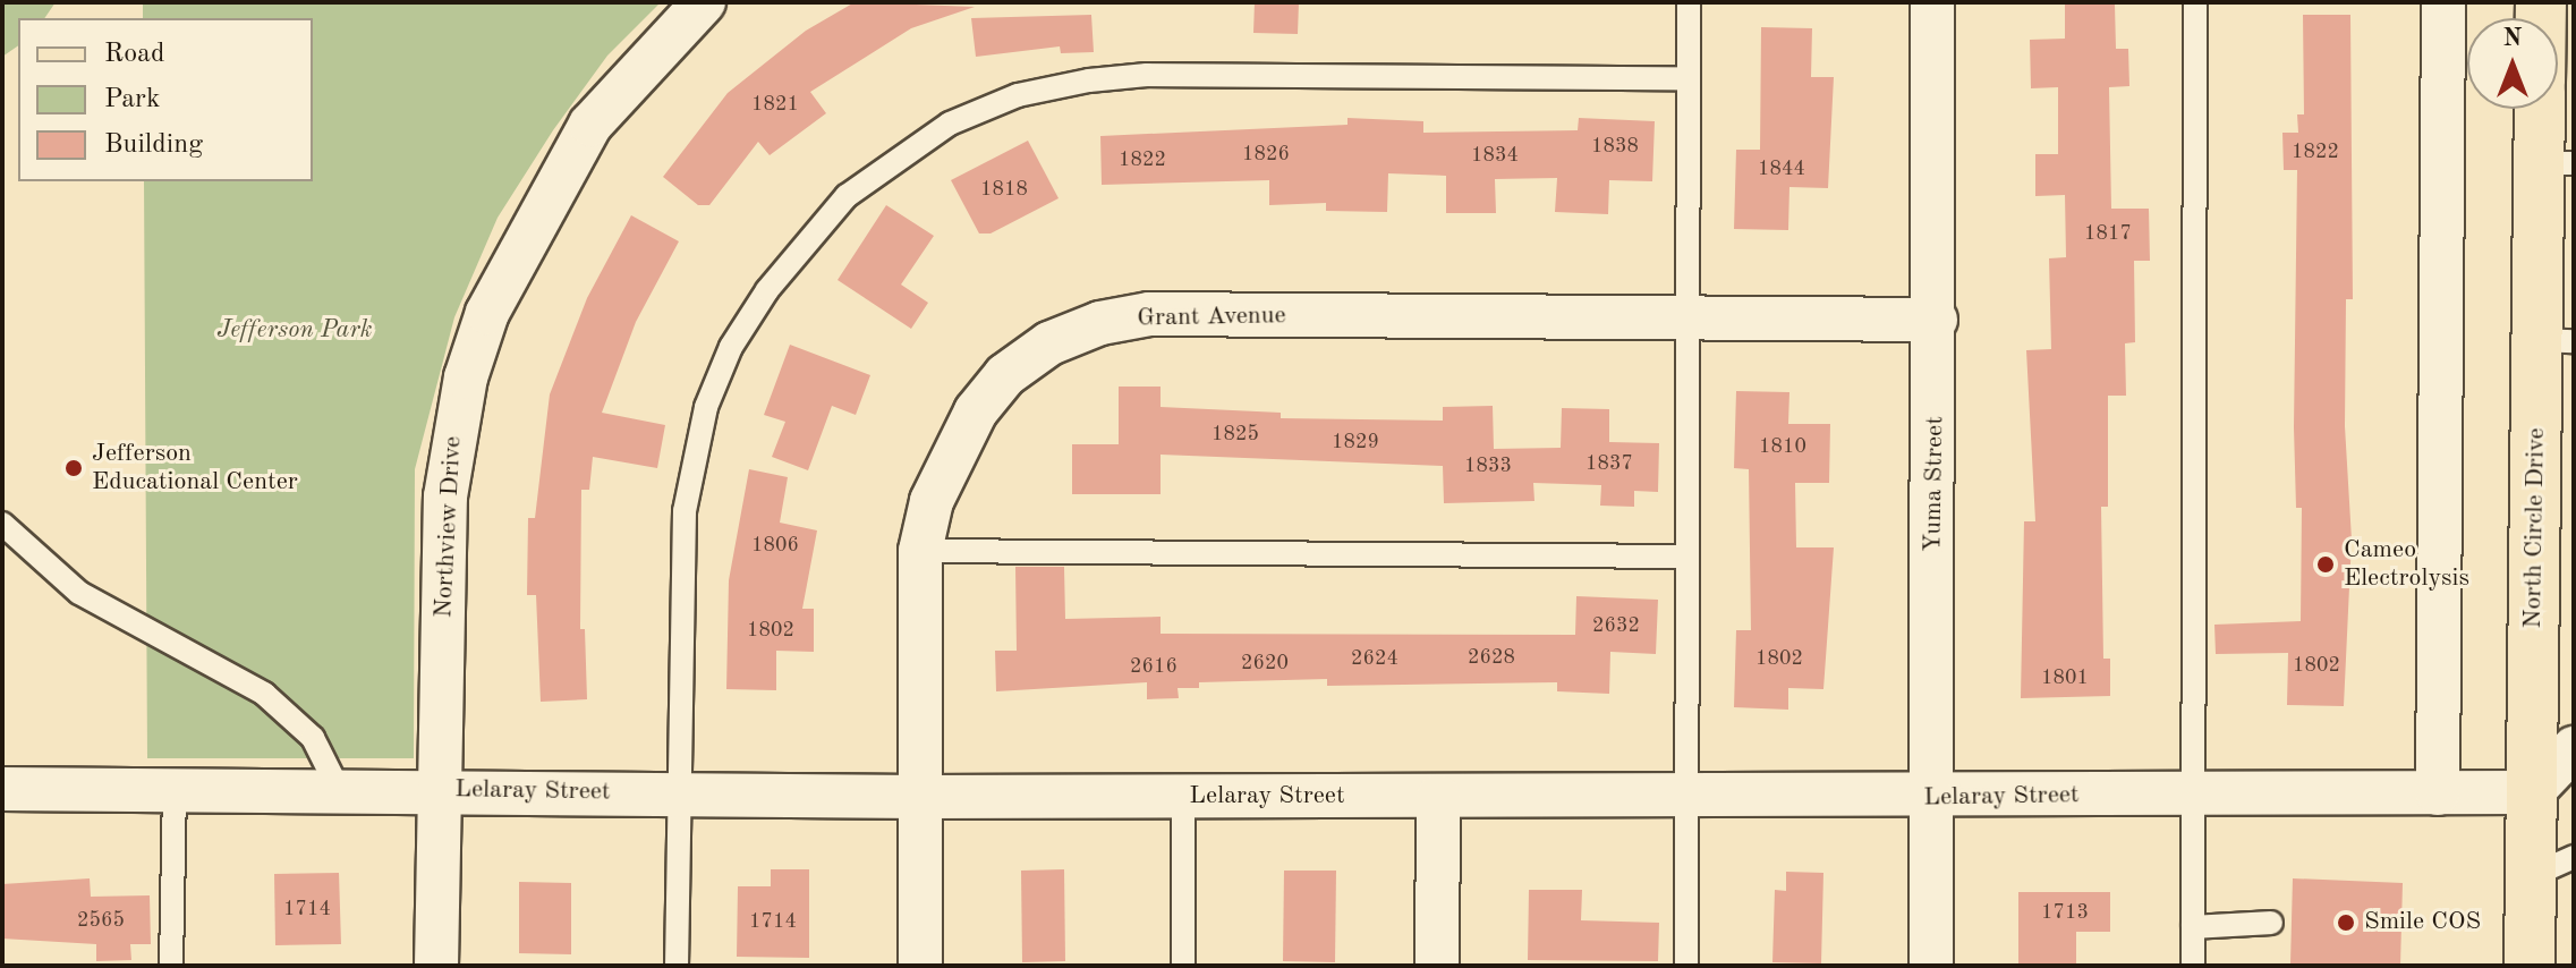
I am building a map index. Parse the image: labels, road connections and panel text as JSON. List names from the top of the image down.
{
  "streets": {
    "main road": ["North Circle Drive"],
    "street": [
      "Grant Avenue",
      "Yuma Street",
      "Northview Drive",
      "Lelaray Street"
    ]
  },
  "crossings": [
    ["Grant Avenue", "Yuma Street"],
    ["Grant Avenue", "Lelaray Street"],
    ["Yuma Street", "Lelaray Street"],
    ["Northview Drive", "Lelaray Street"],
    ["North Circle Drive", "Lelaray Street"]
  ],
  "parks": ["Jefferson Park"],
  "places": ["Jefferson Educational Center", "Cameo Electrolysis", "Smile COS"],
  "house_numbers": [
    "1821",
    "1838",
    "1822",
    "1826",
    "1834",
    "1822",
    "1844",
    "1818",
    "1817",
    "1825",
    "1829",
    "1810",
    "1837",
    "1833",
    "1806",
    "2632",
    "1802",
    "2628",
    "2624",
    "1802",
    "2620",
    "1802",
    "2616",
    "1801",
    "1714",
    "1713",
    "2565",
    "1714"
  ],
  "legend": ["Road", "Park", "Building"],
  "north": "top"
}
